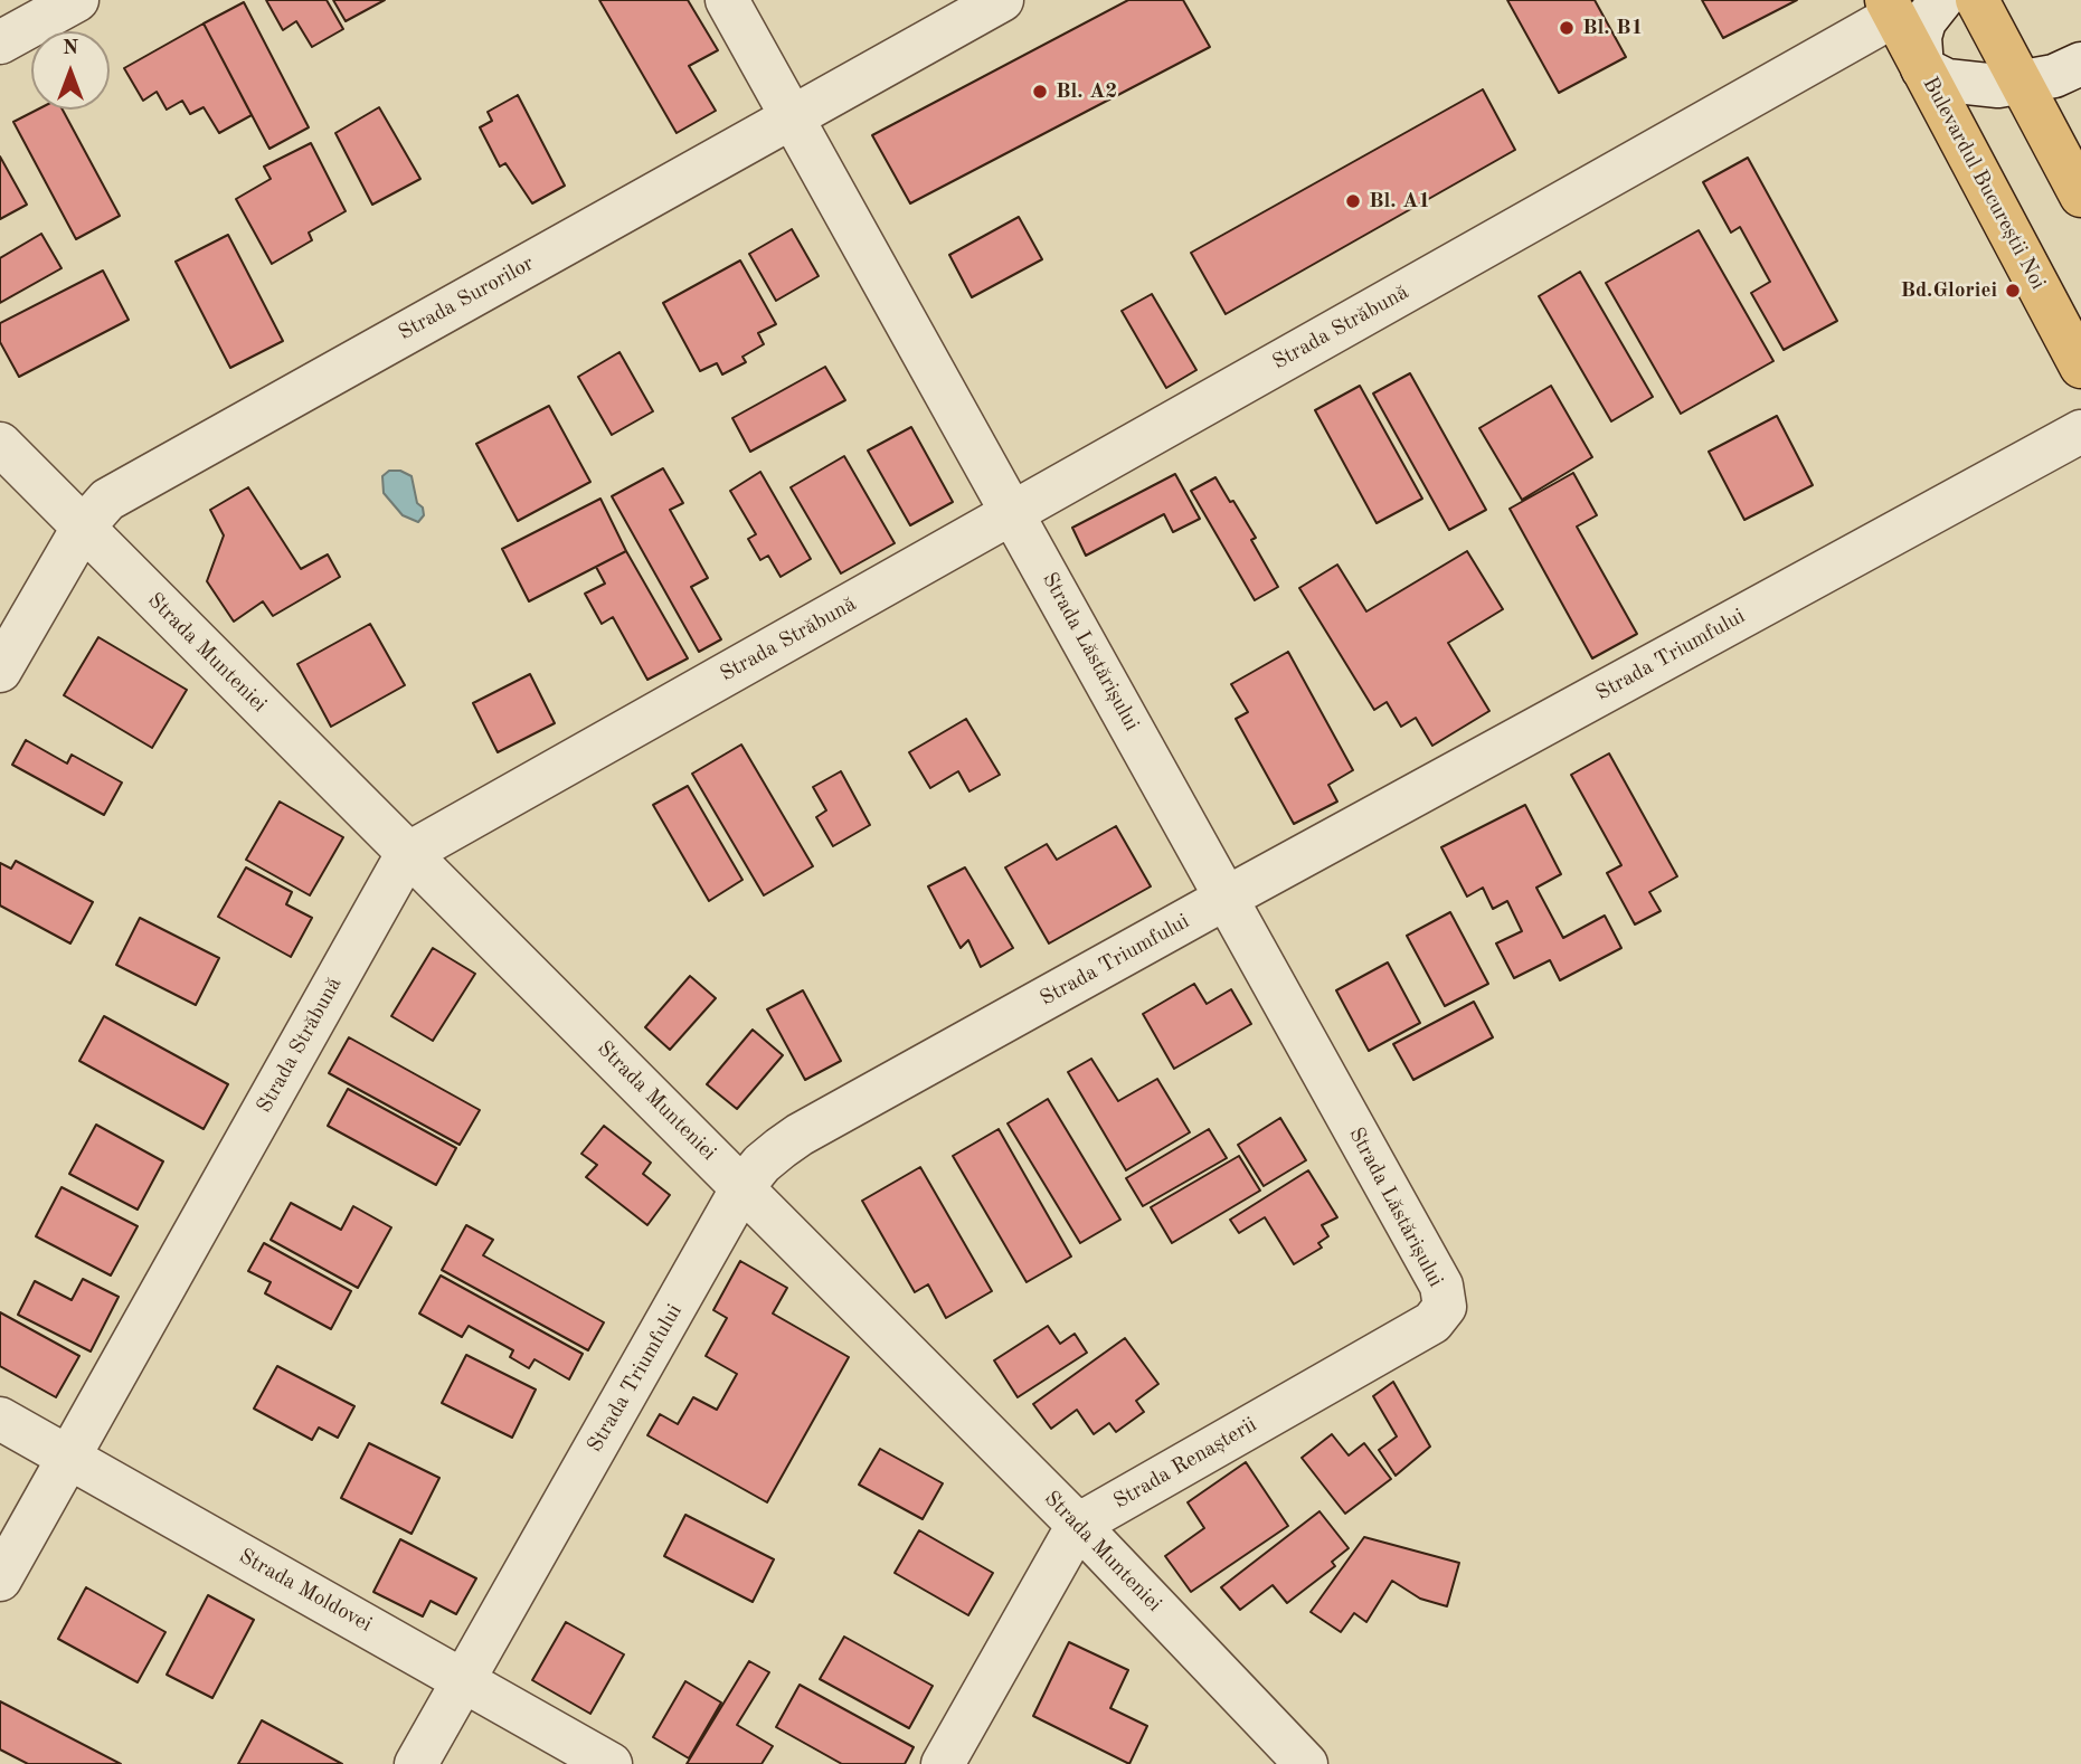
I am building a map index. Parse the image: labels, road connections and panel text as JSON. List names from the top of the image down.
{
  "streets": {
    "main road": ["Bulevardul Bucureștii Noi"],
    "street": [
      "Strada Surorilor",
      "Strada Străbună",
      "Strada Lăstărișului",
      "Strada Munteniei",
      "Strada Triumfului",
      "Strada Renașterii",
      "Strada Moldovei"
    ]
  },
  "crossings": [
    ["Bulevardul Bucureștii Noi", "Strada Străbună"],
    ["Strada Surorilor", "Strada Lăstărișului"],
    ["Strada Surorilor", "Strada Munteniei"],
    ["Strada Străbună", "Strada Lăstărișului"],
    ["Strada Străbună", "Strada Munteniei"],
    ["Strada Străbună", "Strada Moldovei"],
    ["Strada Lăstărișului", "Strada Triumfului"],
    ["Strada Lăstărișului", "Strada Renașterii"],
    ["Strada Munteniei", "Strada Triumfului"],
    ["Strada Munteniei", "Strada Renașterii"],
    ["Strada Triumfului", "Strada Moldovei"]
  ],
  "places": [
    "Bl. B1",
    "Bl. A2",
    "Bl. A1",
    "Bd.Gloriei"
  ],
  "north": "top"
}
